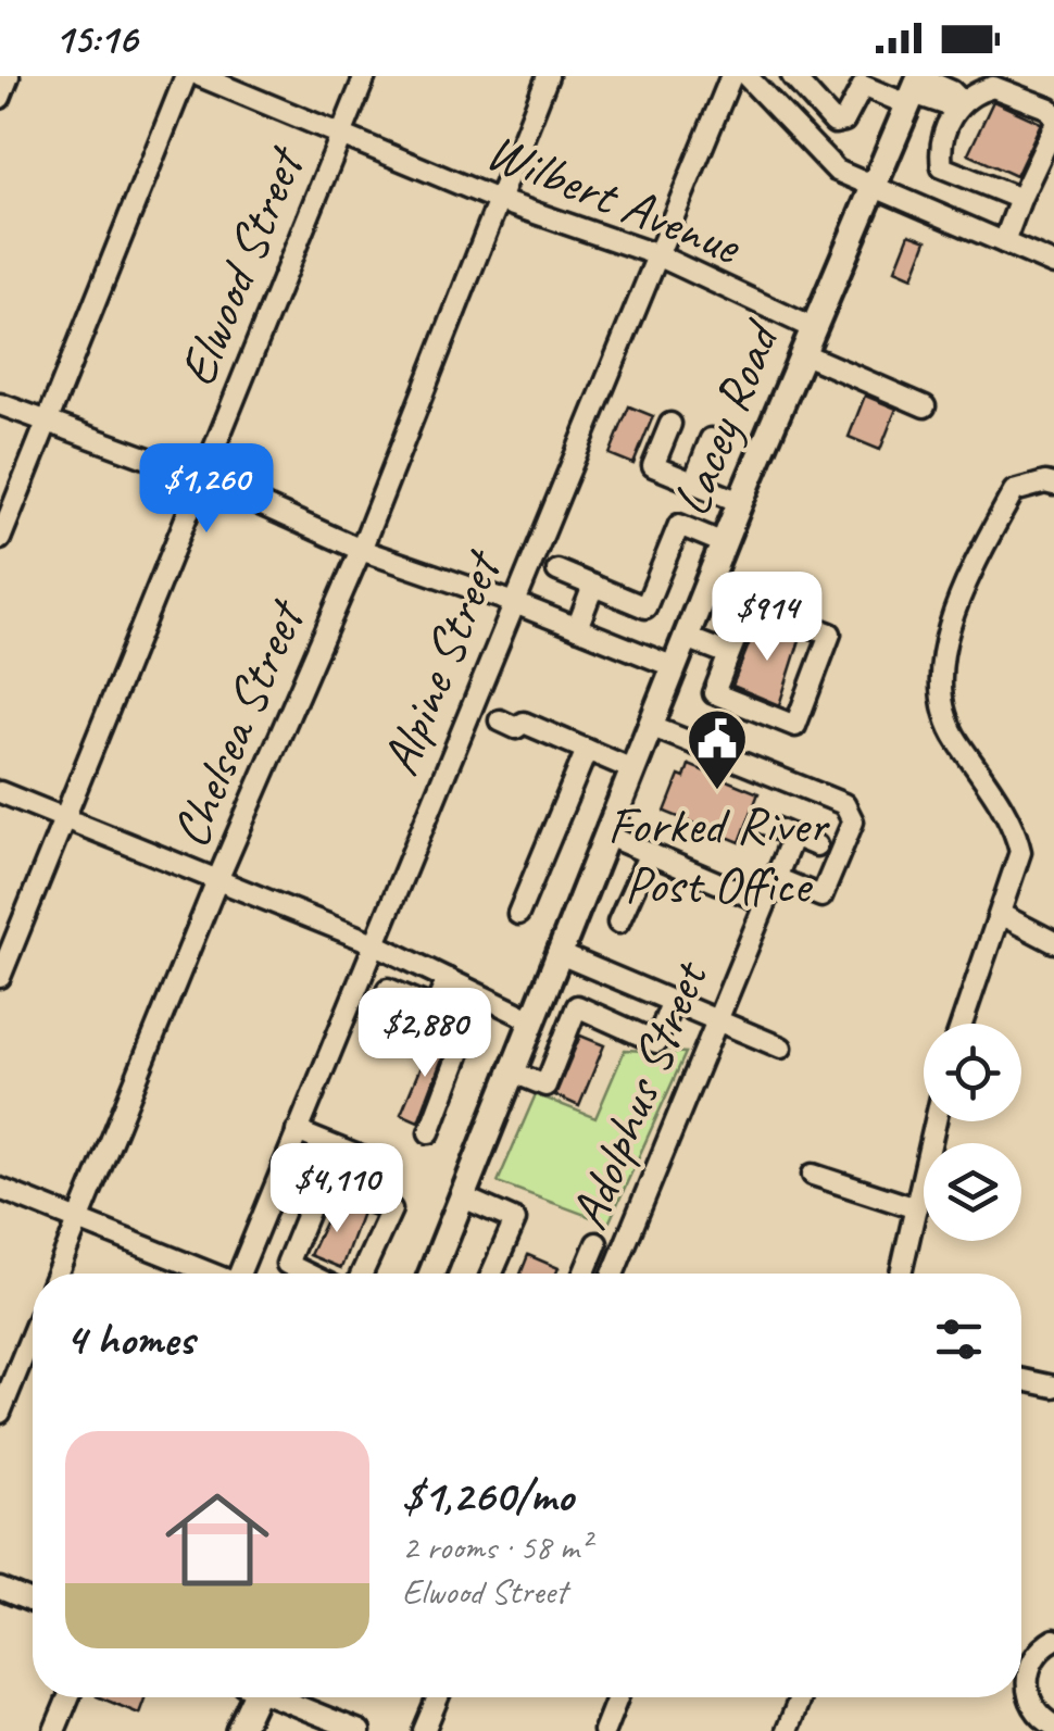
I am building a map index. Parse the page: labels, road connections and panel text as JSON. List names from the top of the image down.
{
  "streets": {
    "main road": ["Lacey Road"],
    "street": [
      "Wilbert Avenue",
      "Elwood Street",
      "Alpine Street",
      "Chelsea Street",
      "Adolphus Street"
    ]
  },
  "crossings": [
    ["Wilbert Avenue", "Elwood Street"],
    ["Wilbert Avenue", "Lacey Road"],
    ["Wilbert Avenue", "Alpine Street"],
    ["Wilbert Avenue", "Chelsea Street"]
  ],
  "places": {
    "public building": ["Forked River Post Office"]
  },
  "page": {
    "status": "15:16",
    "price": [
      "$1,260",
      "$914",
      "$2,880",
      "$4,110"
    ],
    "heading": "4 homes",
    "list": [
      {
        "name": "$1,260/mo",
        "note": "2 rooms · 58 m² · Elwood Street"
      }
    ]
  }
}
